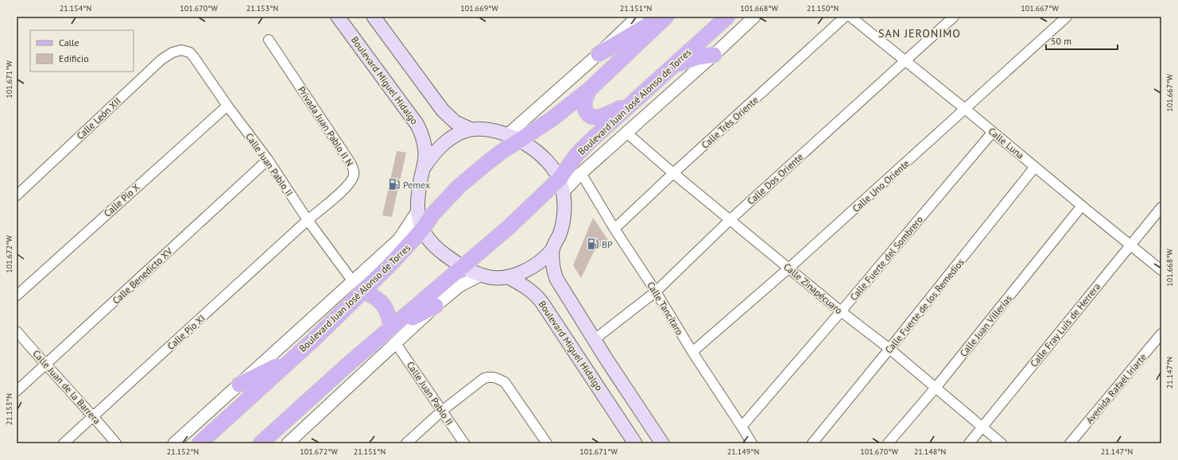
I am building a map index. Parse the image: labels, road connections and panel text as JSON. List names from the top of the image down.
{
  "streets": {
    "main road": ["Boulevard Miguel Hidalgo", "Boulevard Juan José Alonso de Torres"],
    "street": [
      "Calle León XII",
      "Calle Três Oriente",
      "Privada Juan Pablo II N",
      "Calle Luna",
      "Calle Juan Pablo II",
      "Calle Dos Oriente",
      "Calle Uno Oriente",
      "Calle Pío X",
      "Calle Fuerte del Sombrero",
      "Calle Benedicto XV",
      "Calle Zinapécuaro",
      "Calle Fuerte de los Remedios",
      "Calle Tancítaro",
      "Calle Fray Luís de Herrera",
      "Calle Juan Villerías",
      "Calle Pío XI",
      "Calle Juan de la Barrera",
      "Avenida Rafaél Iriarte"
    ]
  },
  "crossings": [
    ["Boulevard Miguel Hidalgo", "Boulevard Juan José Alonso de Torres"],
    ["Boulevard Juan José Alonso de Torres", "Calle Juan Pablo II"],
    ["Boulevard Juan José Alonso de Torres", "Calle Zinapécuaro"],
    ["Boulevard Juan José Alonso de Torres", "Calle Tancítaro"],
    ["Calle León XII", "Calle Juan Pablo II"],
    ["Calle Três Oriente", "Calle Zinapécuaro"],
    ["Calle Três Oriente", "Calle Tancítaro"],
    ["Privada Juan Pablo II N", "Calle Juan Pablo II"],
    ["Privada Juan Pablo II N", "Calle Pío XI"],
    ["Calle Luna", "Calle Dos Oriente"],
    ["Calle Luna", "Calle Uno Oriente"],
    ["Calle Luna", "Calle Fuerte del Sombrero"],
    ["Calle Luna", "Calle Fuerte de los Remedios"],
    ["Calle Luna", "Calle Fray Luís de Herrera"],
    ["Calle Luna", "Calle Juan Villerías"],
    ["Calle Juan Pablo II", "Calle Pío X"],
    ["Calle Juan Pablo II", "Calle Benedicto XV"],
    ["Calle Juan Pablo II", "Calle Pío XI"],
    ["Calle Dos Oriente", "Calle Zinapécuaro"],
    ["Calle Dos Oriente", "Calle Tancítaro"],
    ["Calle Uno Oriente", "Calle Zinapécuaro"],
    ["Calle Uno Oriente", "Calle Tancítaro"],
    ["Calle Fuerte del Sombrero", "Calle Zinapécuaro"],
    ["Calle Fuerte del Sombrero", "Calle Tancítaro"],
    ["Calle Benedicto XV", "Calle Juan de la Barrera"],
    ["Calle Zinapécuaro", "Calle Fuerte de los Remedios"],
    ["Calle Zinapécuaro", "Calle Fray Luís de Herrera"],
    ["Calle Zinapécuaro", "Calle Juan Villerías"],
    ["Calle Pío XI", "Calle Juan de la Barrera"]
  ],
  "districts": ["SAN JERONIMO"],
  "places": {
    "fuel station": ["Pemex", "BP"]
  },
  "legend": ["Calle", "Edificio"],
  "scale_bar": "50 m",
  "coordinates": [
    "21.154°N",
    "101.670°W",
    "21.153°N",
    "101.669°W",
    "21.151°N",
    "101.668°W",
    "21.150°N",
    "101.667°W",
    "101.671°W",
    "101.672°W",
    "21.147°N",
    "21.152°N",
    "21.149°N",
    "21.148°N"
  ]
}
